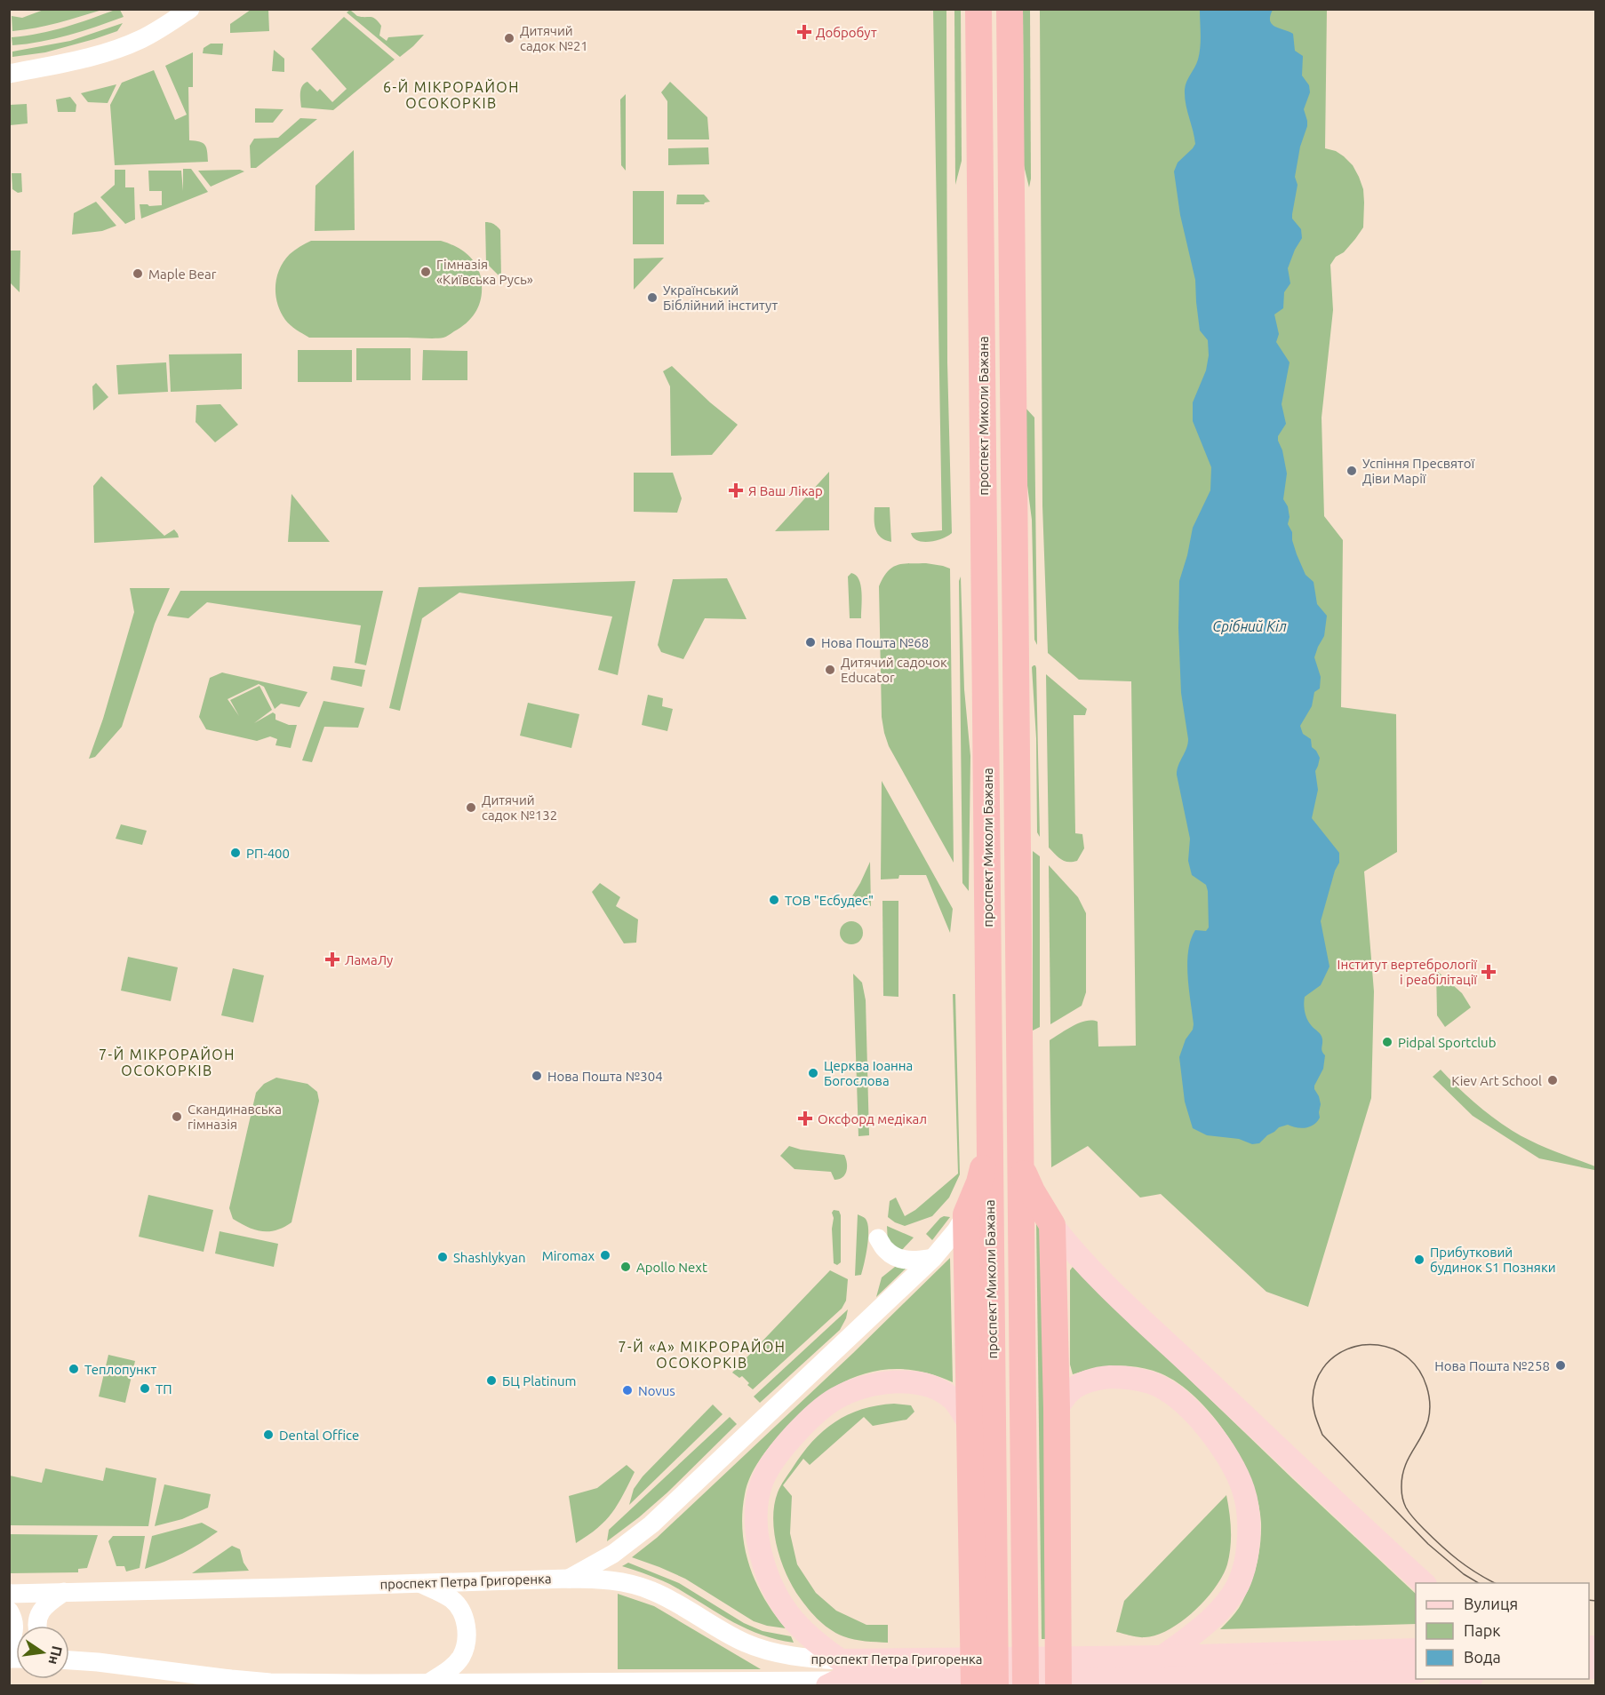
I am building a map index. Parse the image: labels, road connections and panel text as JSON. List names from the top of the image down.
{
  "streets": {
    "highway": ["проспект Миколи Бажана"],
    "main road": ["проспект Петра Григоренка"]
  },
  "districts": ["6-Й МІКРОРАЙОН ОСОКОРКІВ", "7-Й МІКРОРАЙОН ОСОКОРКІВ", "7-Й «А» МІКРОРАЙОН ОСОКОРКІВ"],
  "water": ["Срібний Кіл"],
  "places": {
    "health": [
      "Добробут",
      "Я Ваш Лікар",
      "ЛамаЛу",
      "Інститут вертебрології і реабілітації",
      "Оксфорд медікал"
    ],
    "other": [
      "Дитячий садок №21",
      "Гімназія «Київська Русь»",
      "Maple Bear",
      "Український Біблійний інститут",
      "Успіння Пресвятої Діви Марії",
      "Нова Пошта №68",
      "Дитячий садочок Educator",
      "Дитячий садок №132",
      "РП-400",
      "ТОВ \"Есбудес\"",
      "Pidpal Sportclub",
      "Церква Іоанна Богослова",
      "Нова Пошта №304",
      "Kiev Art School",
      "Скандинавська гімназія",
      "Miromax",
      "Shashlykyan",
      "Прибутковий будинок S1 Позняки",
      "Apollo Next",
      "Нова Пошта №258",
      "Теплопункт",
      "БЦ Platinum",
      "ТП",
      "Novus",
      "Dental Office"
    ]
  },
  "legend": ["Вулиця", "Парк", "Вода"],
  "north": "right"
}
